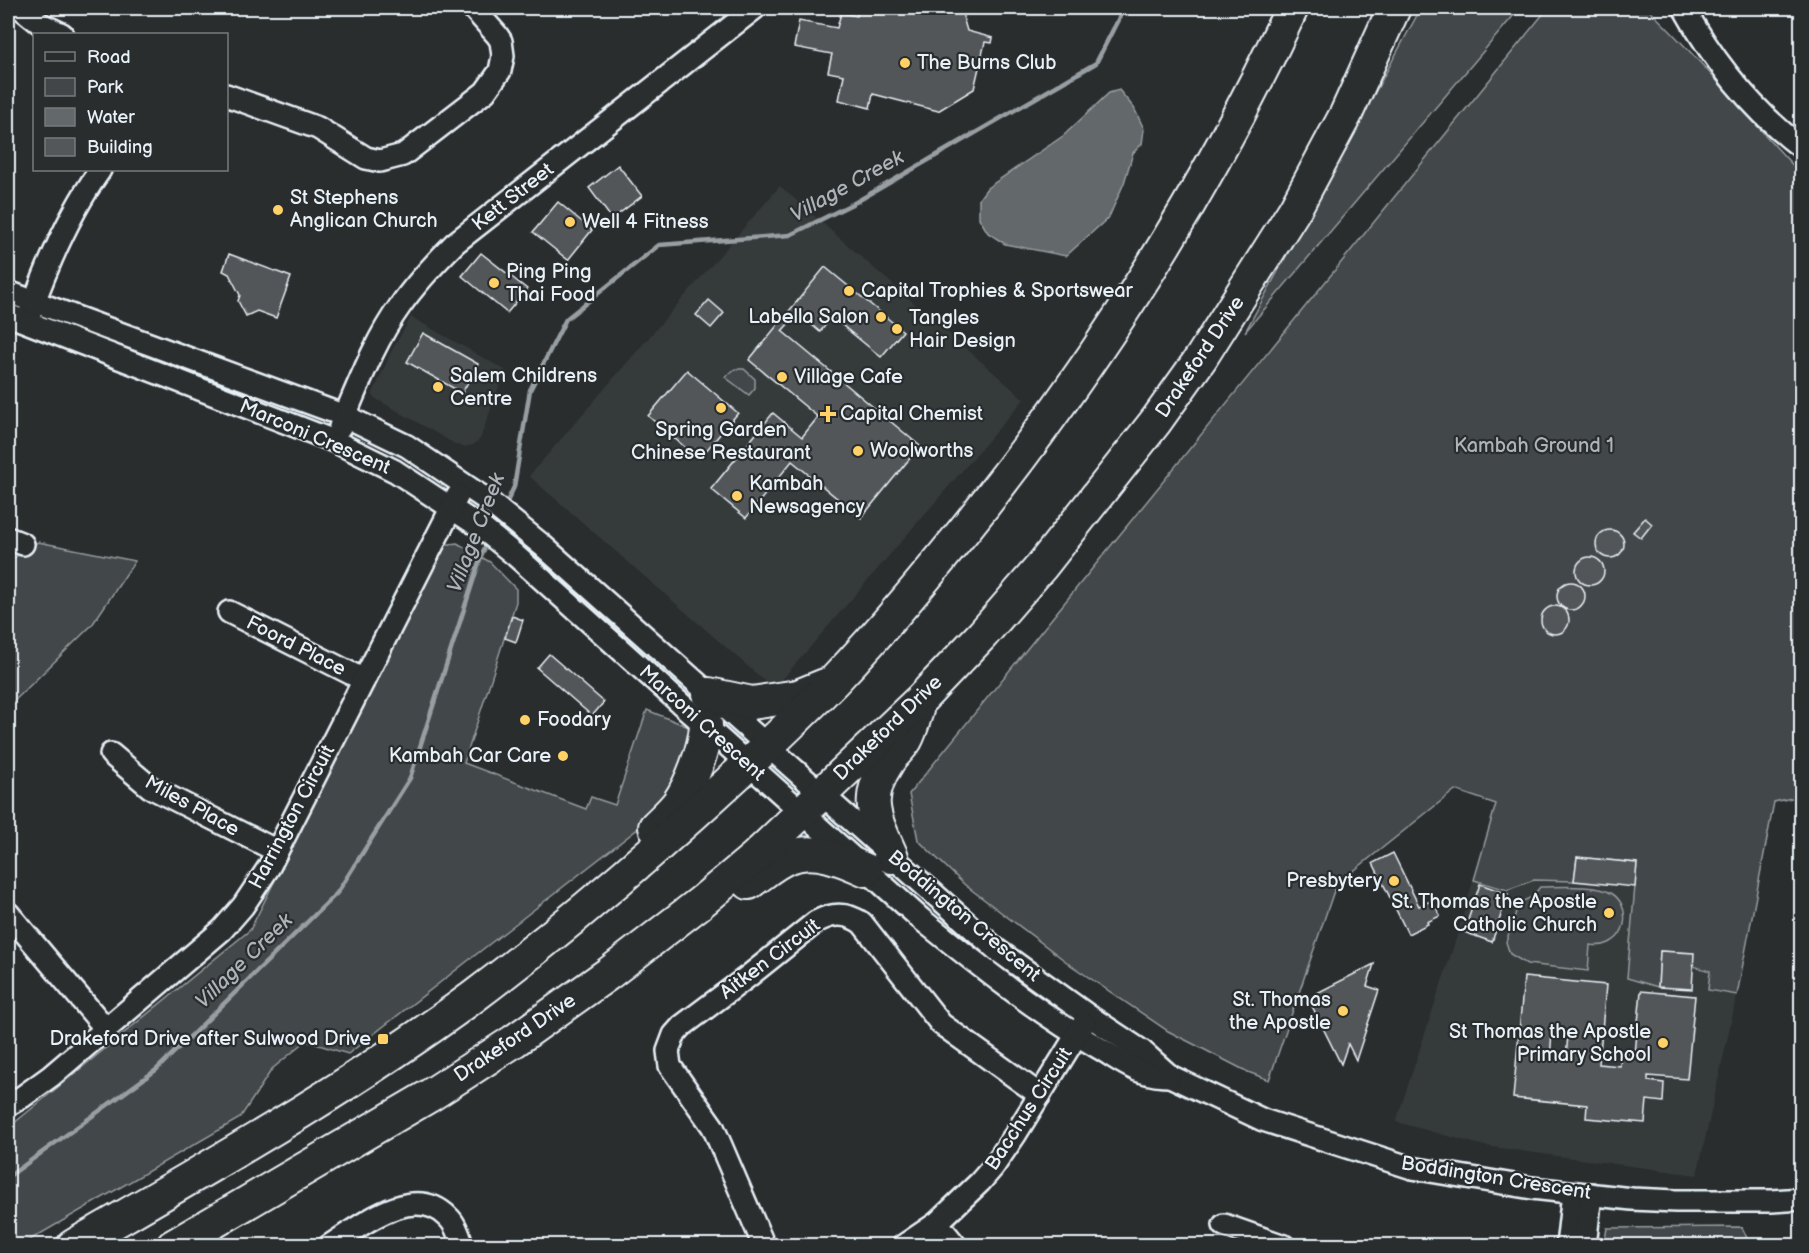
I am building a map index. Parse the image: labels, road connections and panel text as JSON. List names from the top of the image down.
{
  "streets": {
    "highway": ["Drakeford Drive"],
    "street": [
      "Kett Street",
      "Marconi Crescent",
      "Foord Place",
      "Miles Place",
      "Harrington Circuit",
      "Boddington Crescent",
      "Aitken Circuit",
      "Bacchus Circuit"
    ]
  },
  "crossings": [
    ["Kett Street", "Marconi Crescent"],
    ["Drakeford Drive", "Marconi Crescent"],
    ["Drakeford Drive", "Boddington Crescent"],
    ["Marconi Crescent", "Harrington Circuit"],
    ["Marconi Crescent", "Boddington Crescent"],
    ["Foord Place", "Harrington Circuit"],
    ["Miles Place", "Harrington Circuit"],
    ["Boddington Crescent", "Bacchus Circuit"],
    ["Aitken Circuit", "Bacchus Circuit"]
  ],
  "water": ["Village Creek"],
  "parks": ["Kambah Ground 1"],
  "places": {
    "other": [
      "The Burns Club",
      "St Stephens Anglican Church",
      "Well 4 Fitness",
      "Ping Ping Thai Food",
      "Capital Trophies & Sportswear",
      "Labella Salon",
      "Tangles Hair Design",
      "Village Cafe",
      "Salem Childrens Centre",
      "Spring Garden Chinese Restaurant",
      "Woolworths",
      "Kambah Newsagency",
      "Foodary",
      "Kambah Car Care",
      "Presbytery",
      "St. Thomas the Apostle Catholic Church",
      "St. Thomas the Apostle",
      "St Thomas the Apostle Primary School"
    ],
    "health": ["Capital Chemist"],
    "transit": ["Drakeford Drive after Sulwood Drive"]
  },
  "legend": [
    "Road",
    "Park",
    "Water",
    "Building"
  ]
}
